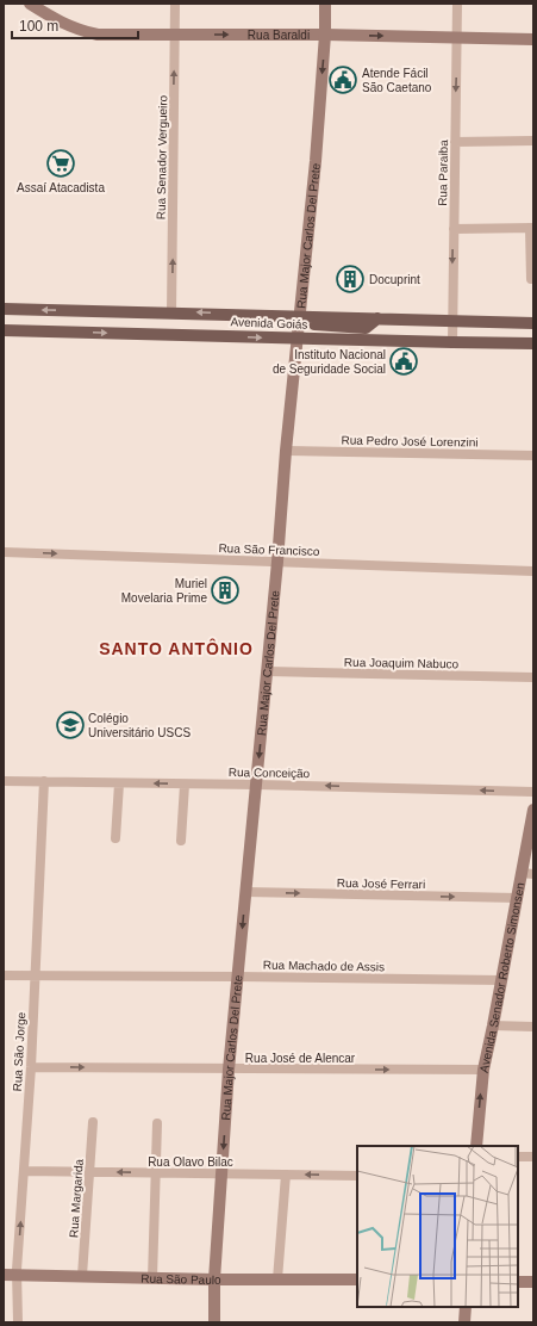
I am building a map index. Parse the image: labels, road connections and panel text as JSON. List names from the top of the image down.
{
  "streets": {
    "main road": ["Avenida Goiás"],
    "street": [
      "Rua Baraldi",
      "Rua Senador Vergueiro",
      "Rua Paraiba",
      "Rua Major Carlos Del Prete",
      "Rua Pedro José Lorenzini",
      "Rua São Francisco",
      "Rua Joaquim Nabuco",
      "Rua Conceição",
      "Rua José Ferrari",
      "Rua Machado de Assis",
      "Avenida Senador Roberto Simonsen",
      "Rua São Jorge",
      "Rua José de Alencar",
      "Rua Olavo Bilac",
      "Rua Margarida",
      "Rua São Paulo"
    ]
  },
  "crossings": [
    ["Rua Baraldi", "Rua Senador Vergueiro"],
    ["Rua Baraldi", "Rua Paraiba"],
    ["Rua Baraldi", "Rua Major Carlos Del Prete"],
    ["Rua Senador Vergueiro", "Avenida Goiás"],
    ["Rua Paraiba", "Avenida Goiás"],
    ["Rua Major Carlos Del Prete", "Avenida Goiás"],
    ["Rua Major Carlos Del Prete", "Rua Pedro José Lorenzini"],
    ["Rua Major Carlos Del Prete", "Rua São Francisco"],
    ["Rua Major Carlos Del Prete", "Rua Joaquim Nabuco"],
    ["Rua Major Carlos Del Prete", "Rua Conceição"],
    ["Rua Major Carlos Del Prete", "Rua José Ferrari"],
    ["Rua Major Carlos Del Prete", "Rua Machado de Assis"],
    ["Rua Major Carlos Del Prete", "Rua José de Alencar"],
    ["Rua Major Carlos Del Prete", "Rua Olavo Bilac"],
    ["Rua Major Carlos Del Prete", "Rua São Paulo"],
    ["Rua Conceição", "Rua São Jorge"],
    ["Rua José Ferrari", "Avenida Senador Roberto Simonsen"],
    ["Rua Machado de Assis", "Avenida Senador Roberto Simonsen"],
    ["Rua Machado de Assis", "Rua São Jorge"],
    ["Avenida Senador Roberto Simonsen", "Rua José de Alencar"],
    ["Rua São Jorge", "Rua José de Alencar"],
    ["Rua São Jorge", "Rua Olavo Bilac"],
    ["Rua São Jorge", "Rua São Paulo"],
    ["Rua Olavo Bilac", "Rua Margarida"],
    ["Rua Margarida", "Rua São Paulo"]
  ],
  "one_way": [
    "Rua Baraldi",
    "Rua Senador Vergueiro",
    "Rua Paraiba",
    "Rua Major Carlos Del Prete",
    "Rua São Francisco",
    "Rua Conceição",
    "Rua José Ferrari",
    "Rua José de Alencar",
    "Rua Olavo Bilac"
  ],
  "districts": ["SANTO ANTÔNIO"],
  "places": {
    "public building": ["Atende Fácil São Caetano", "Instituto Nacional de Seguridade Social"],
    "supermarket": ["Assaí Atacadista"],
    "building": ["Docuprint", "Muriel Movelaria Prime"],
    "school or university": ["Colégio Universitário USCS"]
  },
  "scale_bar": "100 m"
}
